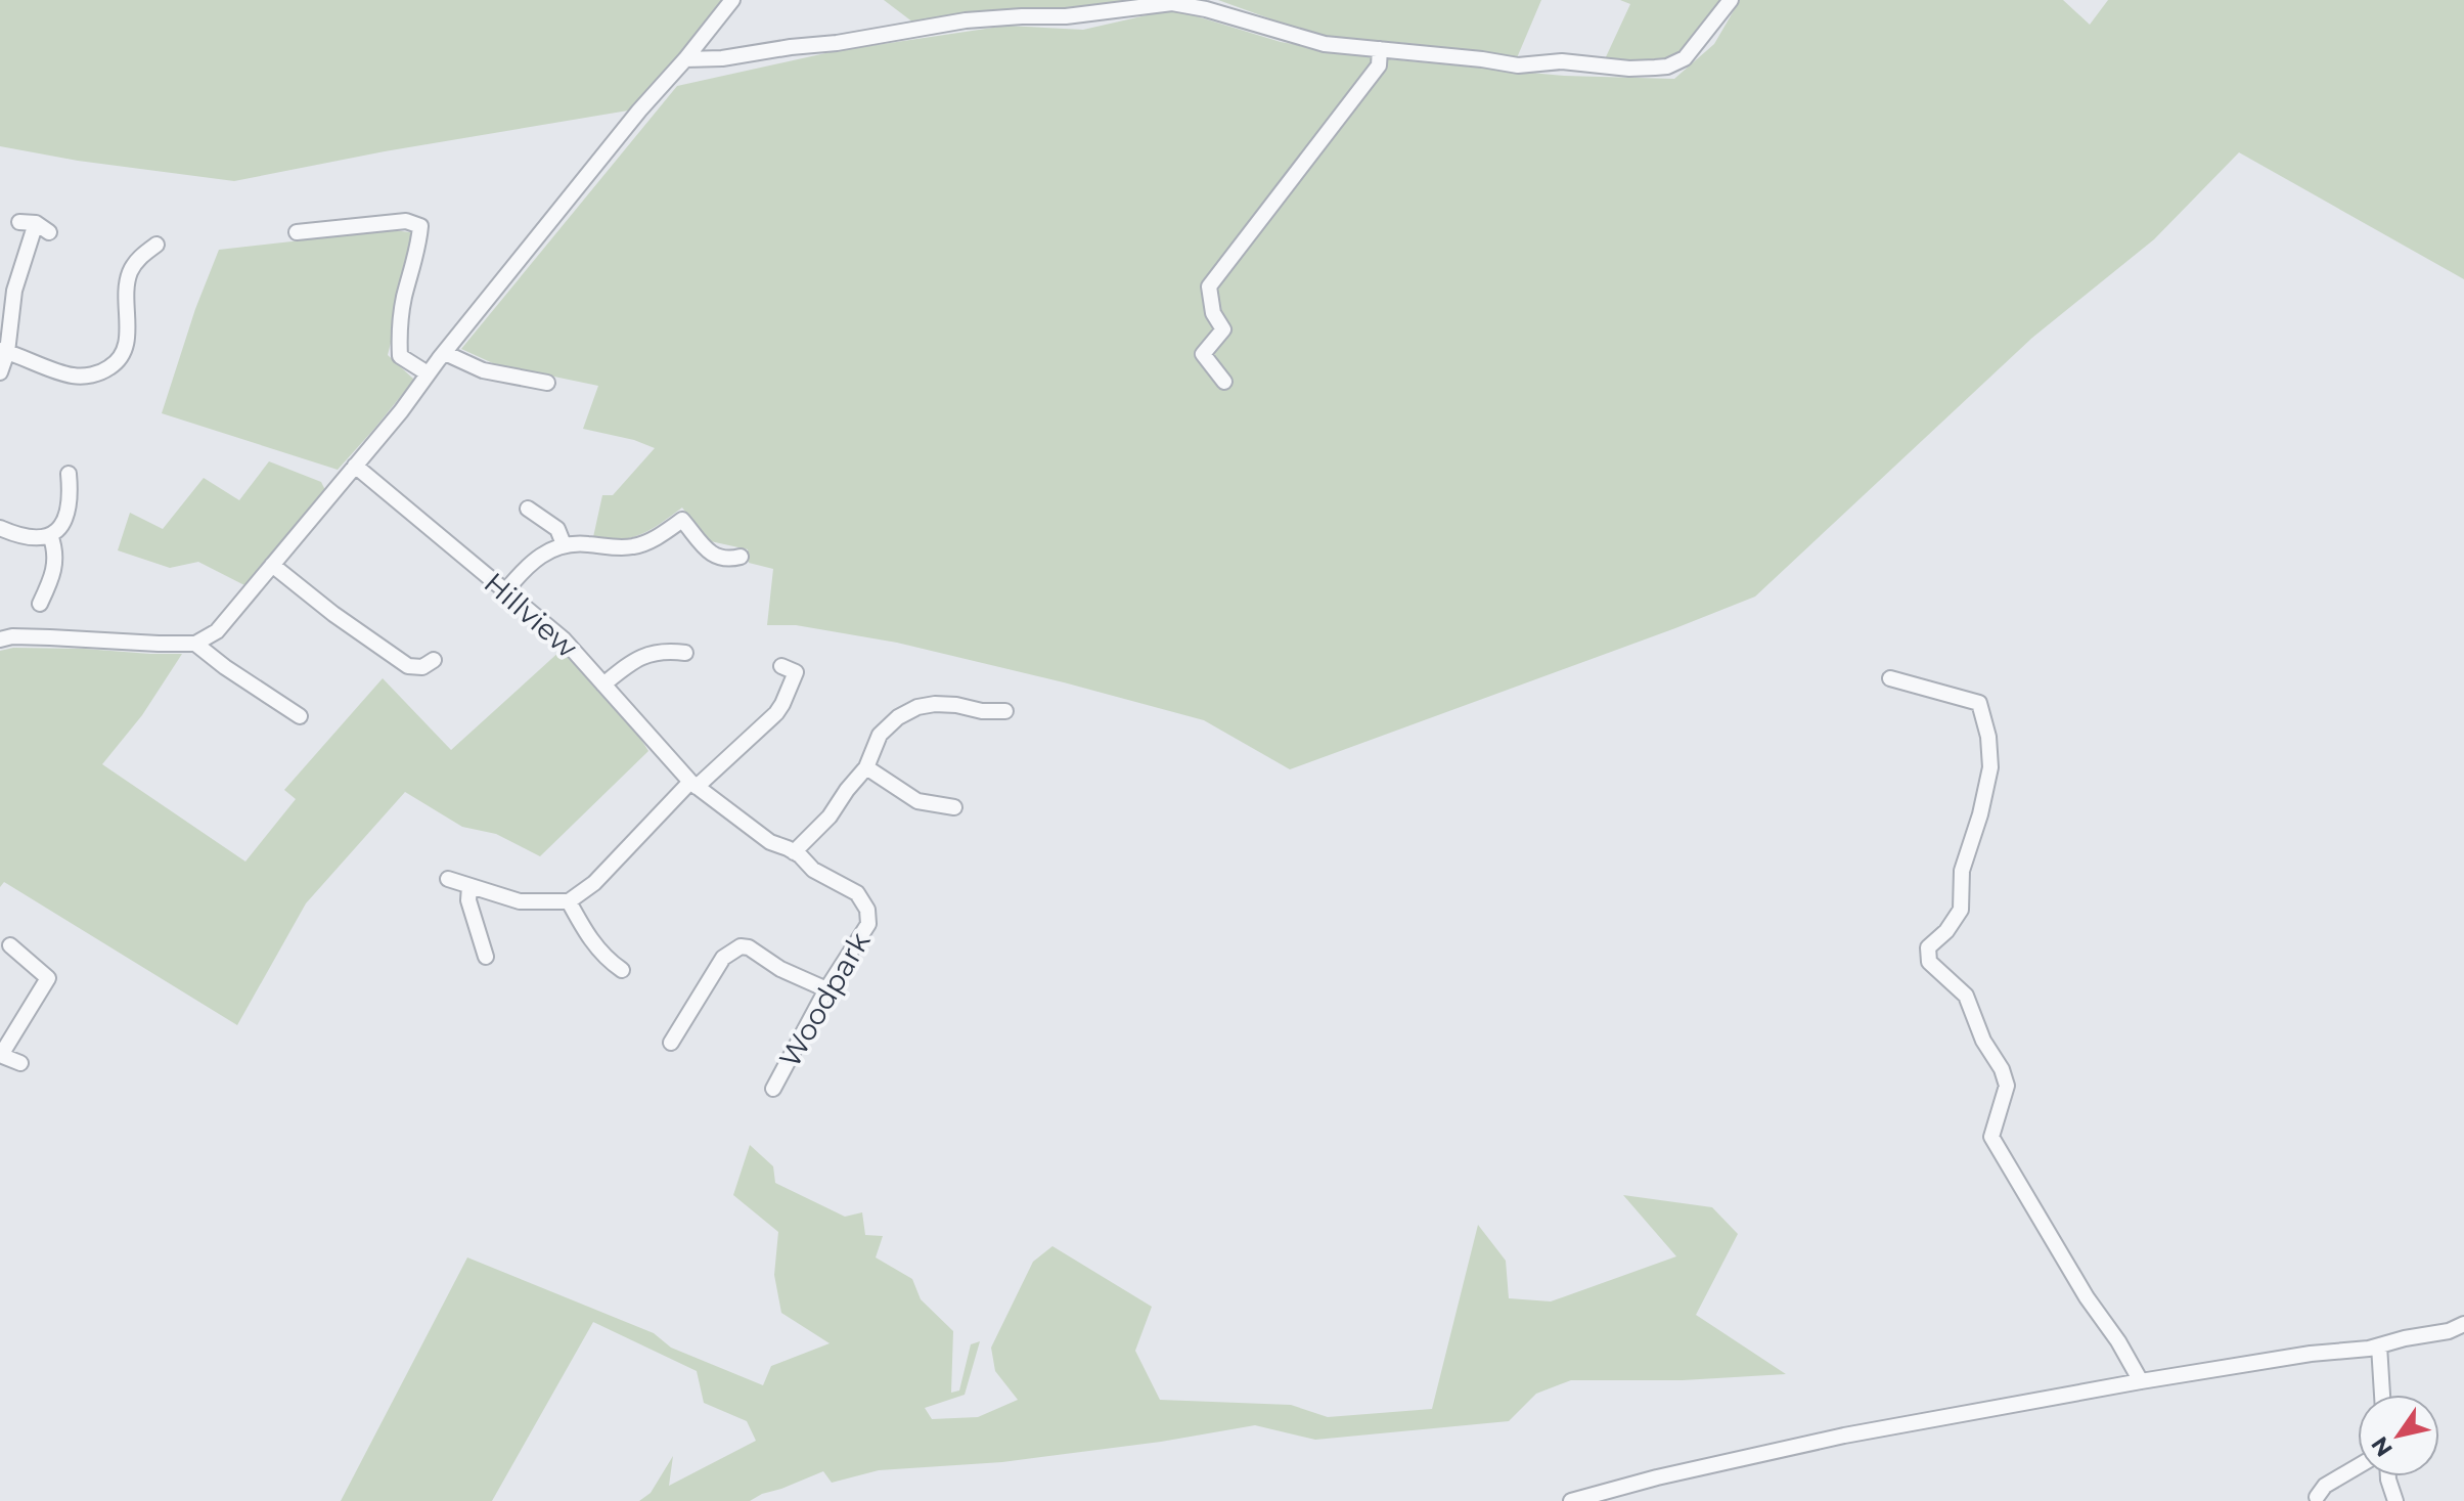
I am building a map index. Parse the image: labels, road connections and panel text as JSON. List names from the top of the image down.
{
  "streets": {
    "street": ["Hillview", "Woodpark"]
  },
  "crossings": [
    ["Hillview", "Woodpark"]
  ],
  "north": "bottom left"
}
